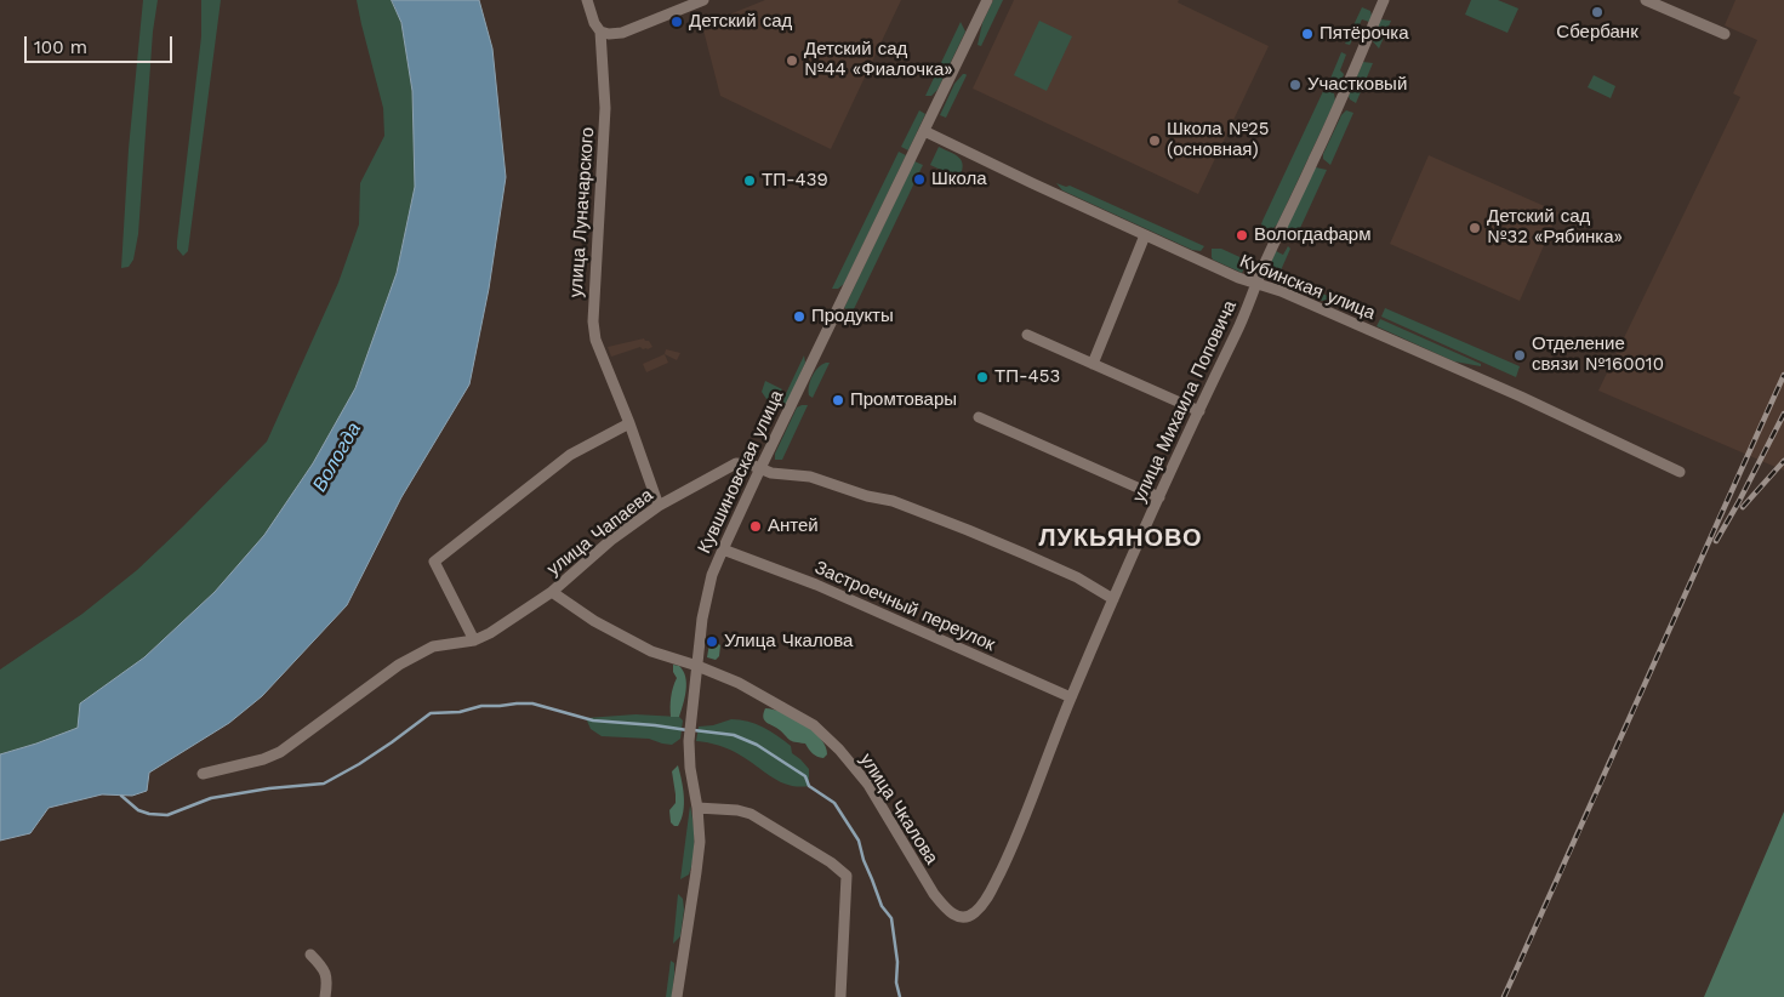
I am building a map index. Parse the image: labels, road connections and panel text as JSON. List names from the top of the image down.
{
  "streets": {
    "street": [
      "улица Луначарского",
      "Кубинская улица",
      "улица Михаила Поповича",
      "Кувшиновская улица",
      "улица Чапаева",
      "Застроечный переулок",
      "улица Чкалова"
    ]
  },
  "crossings": [
    ["улица Луначарского", "улица Чапаева"],
    ["Кубинская улица", "улица Михаила Поповича"],
    ["Кубинская улица", "Кувшиновская улица"],
    ["улица Михаила Поповича", "улица Чапаева"],
    ["улица Михаила Поповича", "Застроечный переулок"],
    ["улица Михаила Поповича", "улица Чкалова"],
    ["Кувшиновская улица", "улица Чапаева"],
    ["Кувшиновская улица", "Застроечный переулок"],
    ["Кувшиновская улица", "улица Чкалова"],
    ["улица Чапаева", "улица Чкалова"]
  ],
  "districts": ["ЛУКЬЯНОВО"],
  "water": ["Вологда"],
  "places": [
    "Сбербанк",
    "Детский сад",
    "Пятёрочка",
    "Детский сад №44 «Фиалочка»",
    "Участковый",
    "Школа №25 (основная)",
    "Школа",
    "ТП-439",
    "Детский сад №32 «Рябинка»",
    "Вологдафарм",
    "Продукты",
    "Отделение связи №160010",
    "ТП-453",
    "Промтовары",
    "Антей",
    "Улица Чкалова"
  ],
  "scale_bar": "100 m"
}
